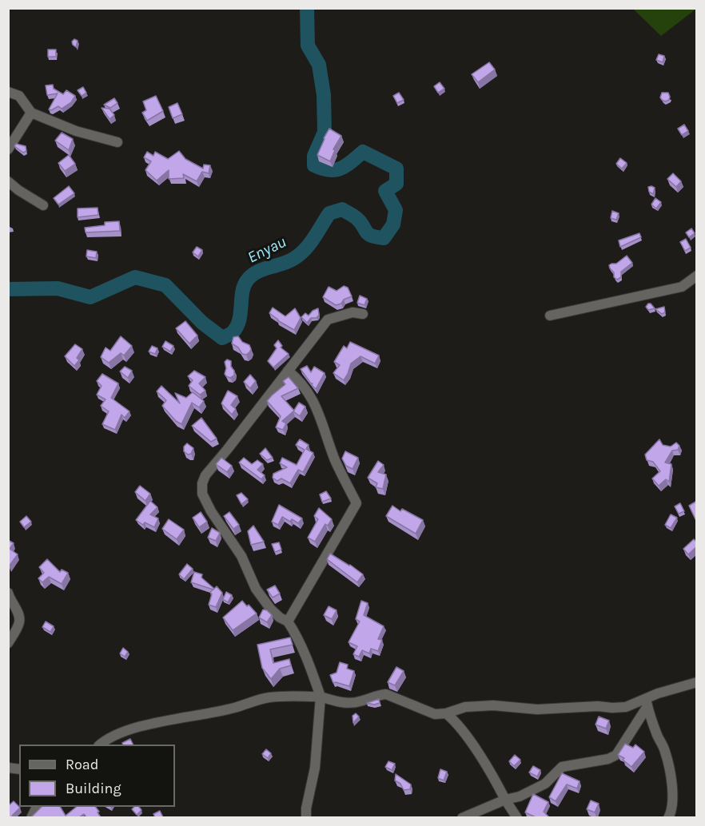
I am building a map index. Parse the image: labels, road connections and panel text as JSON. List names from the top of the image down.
{
  "water": ["Enyau"],
  "legend": ["Road", "Building"]
}
